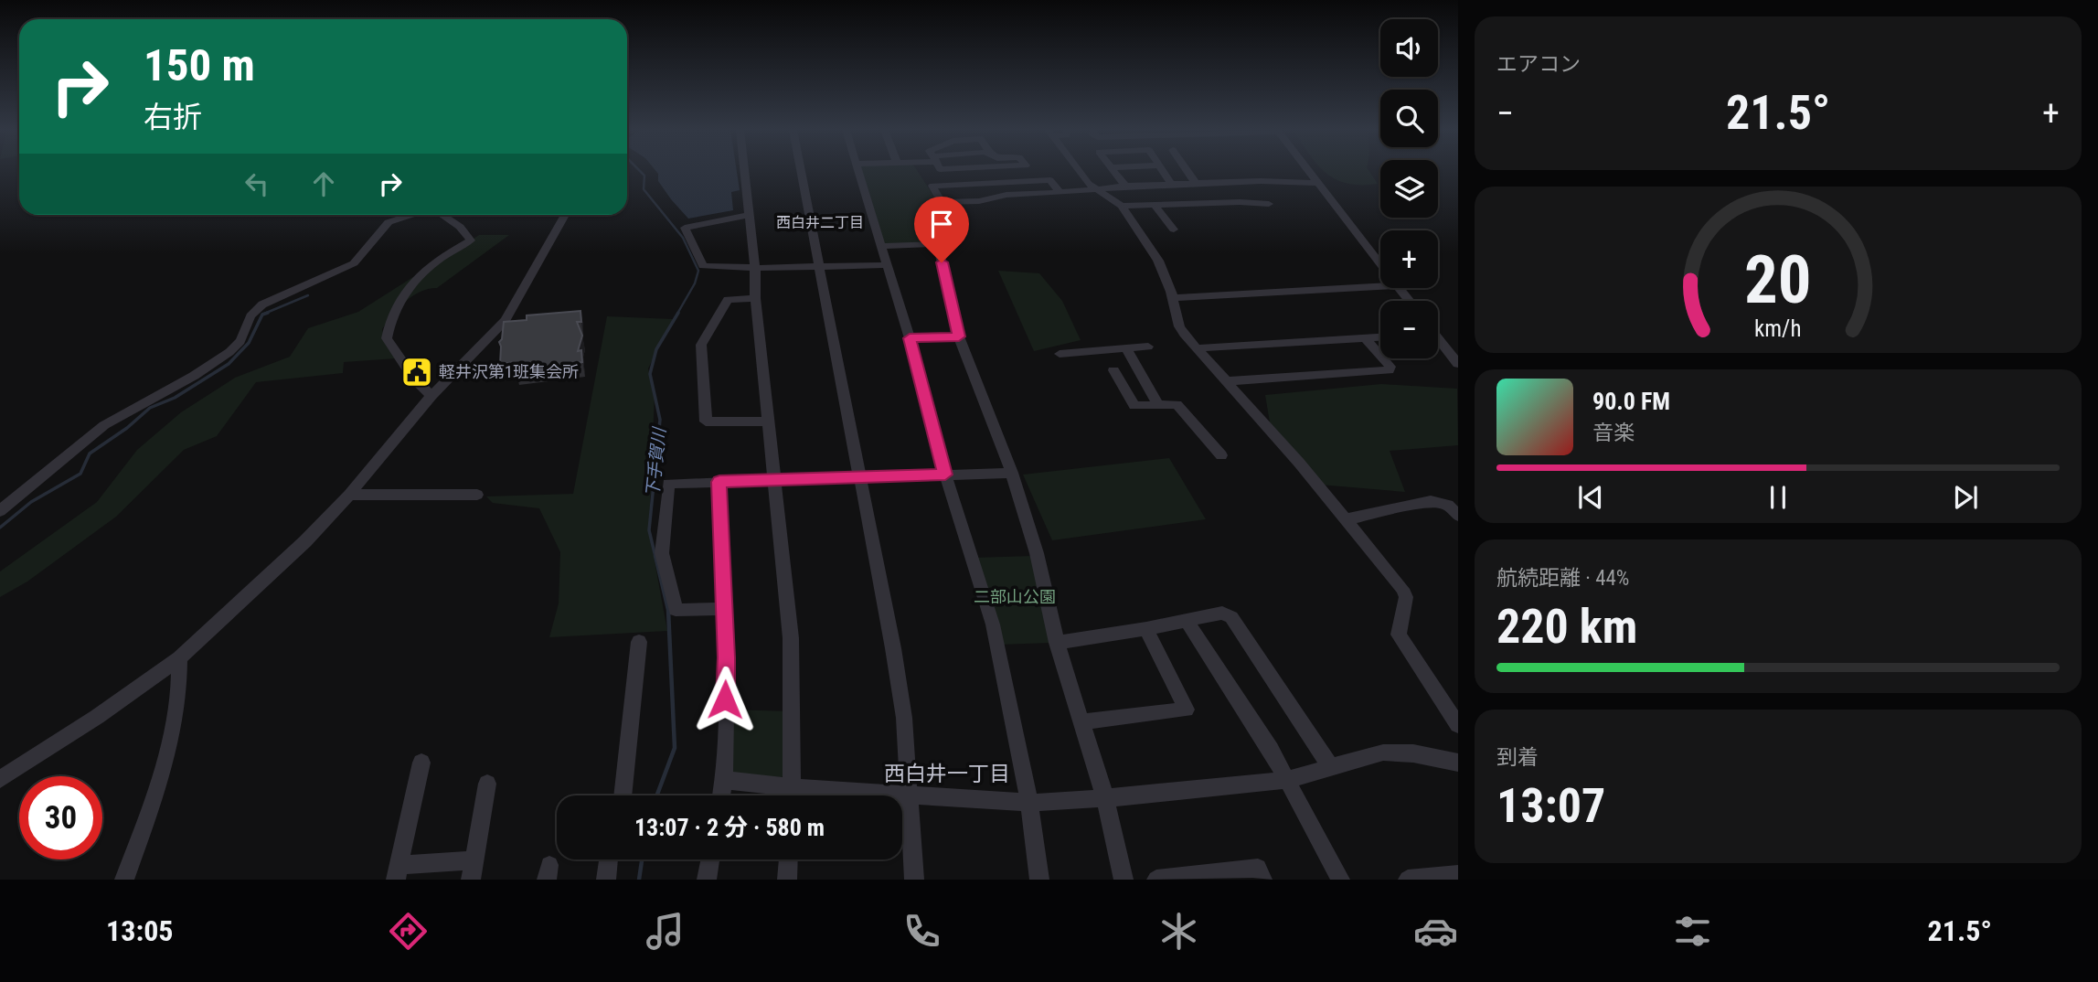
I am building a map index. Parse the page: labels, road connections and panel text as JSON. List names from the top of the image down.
{
  "districts": ["西白井二丁目", "西白井一丁目"],
  "water": ["下手賀川"],
  "parks": ["二部山公園"],
  "places": {
    "public building": ["軽井沢第1班集会所"]
  },
  "page": {
    "tile": [
      "エアコン",
      ["航続距離 · 44%", "220 km"],
      ["到着", "13:07"]
    ],
    "map_buttons": ["+", "−"],
    "turn": ["150 m", "右折"],
    "heat": ["−", "21.5°", "+"],
    "song": ["90.0 FM", "音楽"],
    "limit": "30",
    "trip": "13:07 · 2 分 · 580 m",
    "tabs": ["13:05", "21.5°"],
    "gauge": ["20", "km/h"]
  }
}
